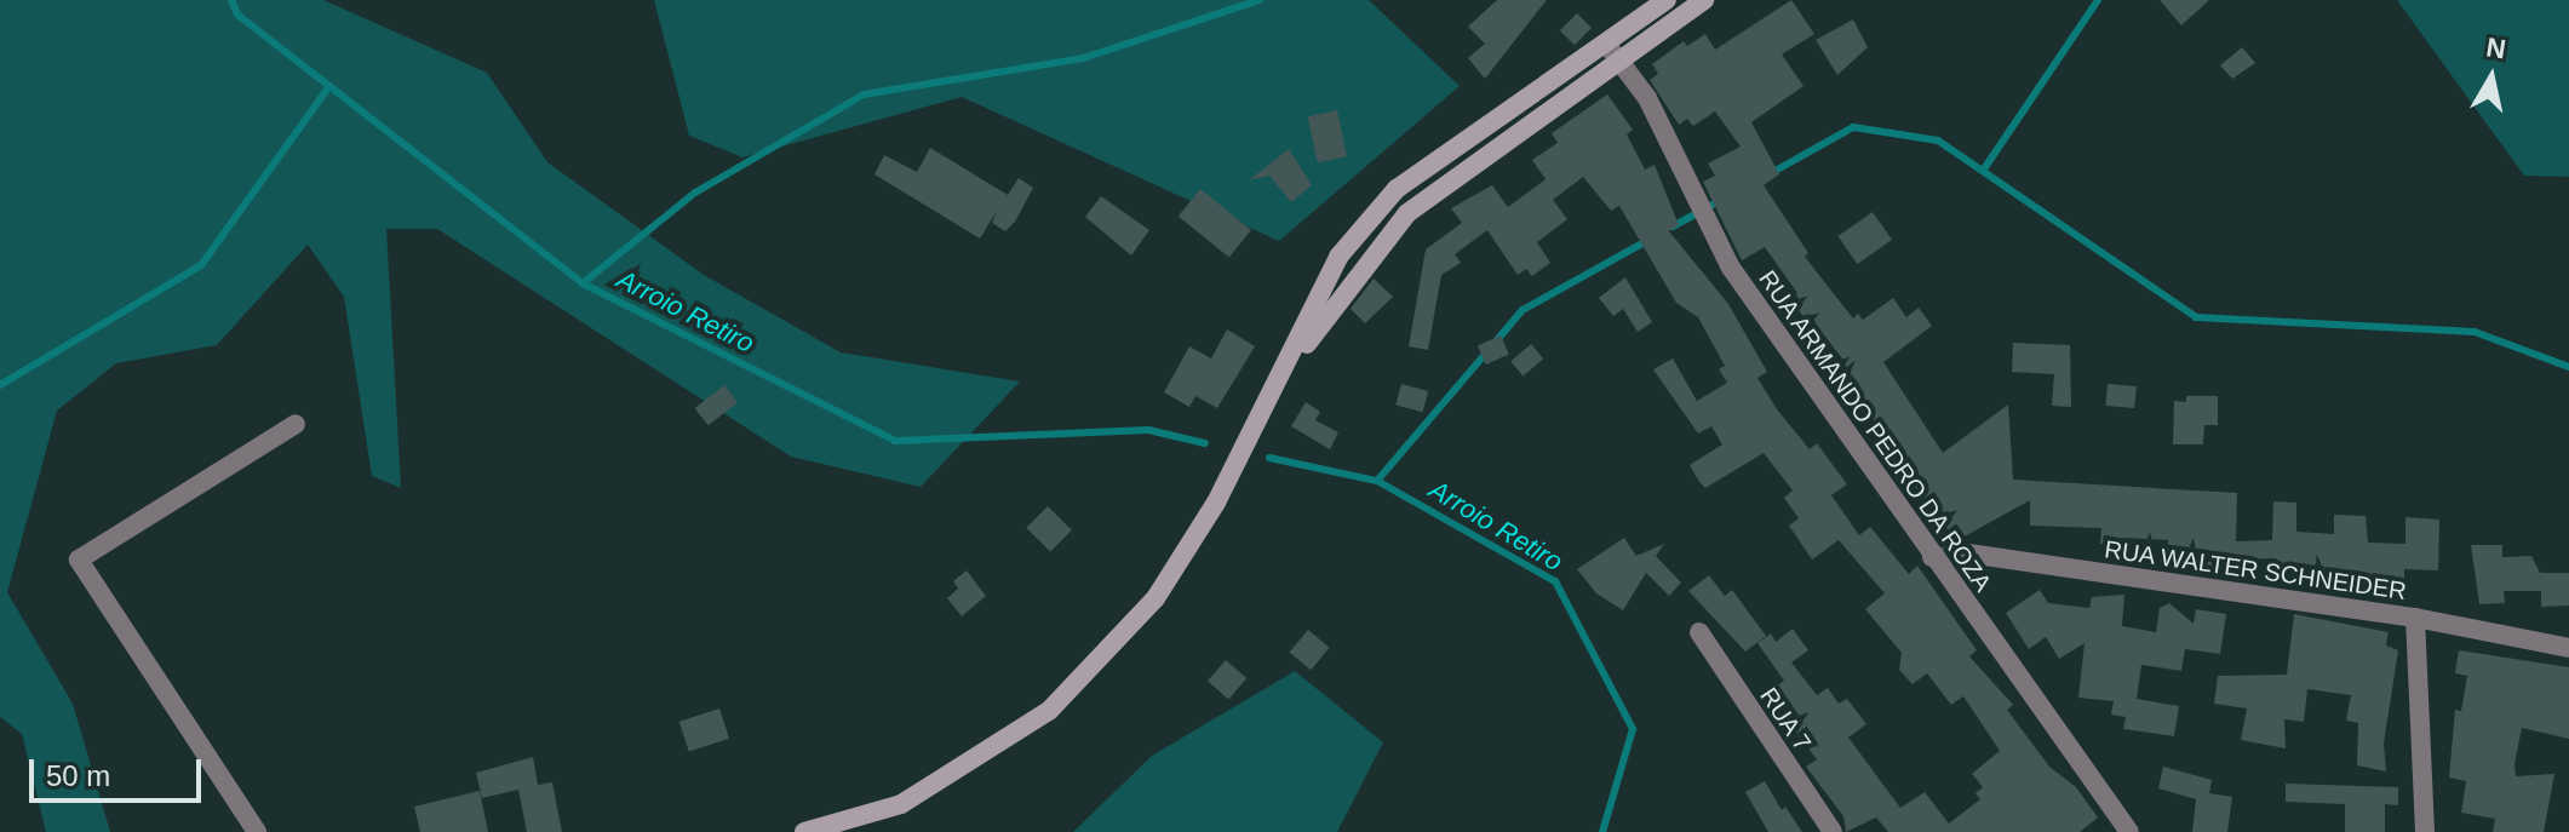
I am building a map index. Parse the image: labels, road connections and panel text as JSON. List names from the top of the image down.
{
  "streets": {
    "street": ["RUA ARMANDO PEDRO DA ROZA", "RUA WALTER SCHNEIDER", "RUA 7"]
  },
  "crossings": [
    ["RUA ARMANDO PEDRO DA ROZA", "RUA WALTER SCHNEIDER"]
  ],
  "water": ["Arroio Retiro"],
  "scale_bar": "50 m",
  "north": "top"
}
